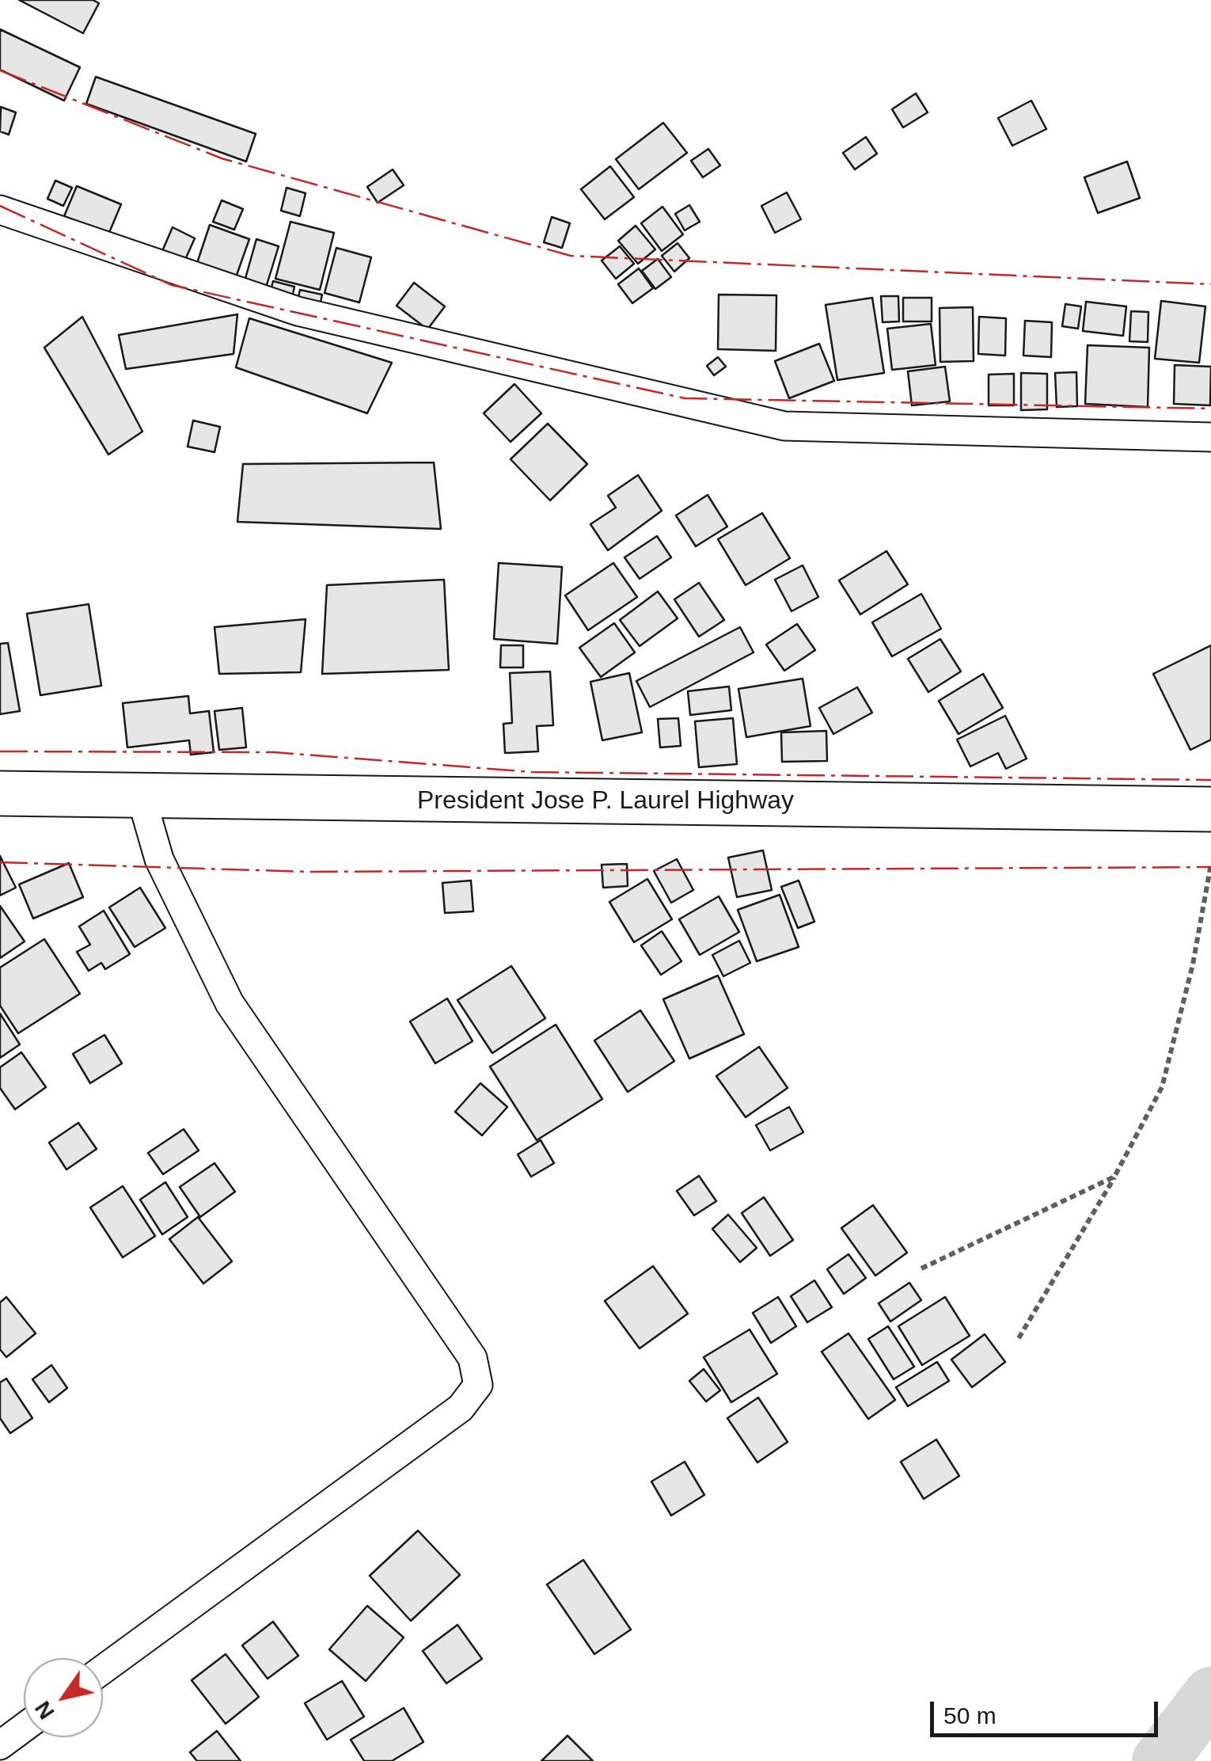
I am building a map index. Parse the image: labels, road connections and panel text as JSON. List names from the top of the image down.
{
  "streets": {
    "highway": ["President Jose P. Laurel Highway"]
  },
  "scale_bar": "50 m",
  "north": "bottom left"
}
